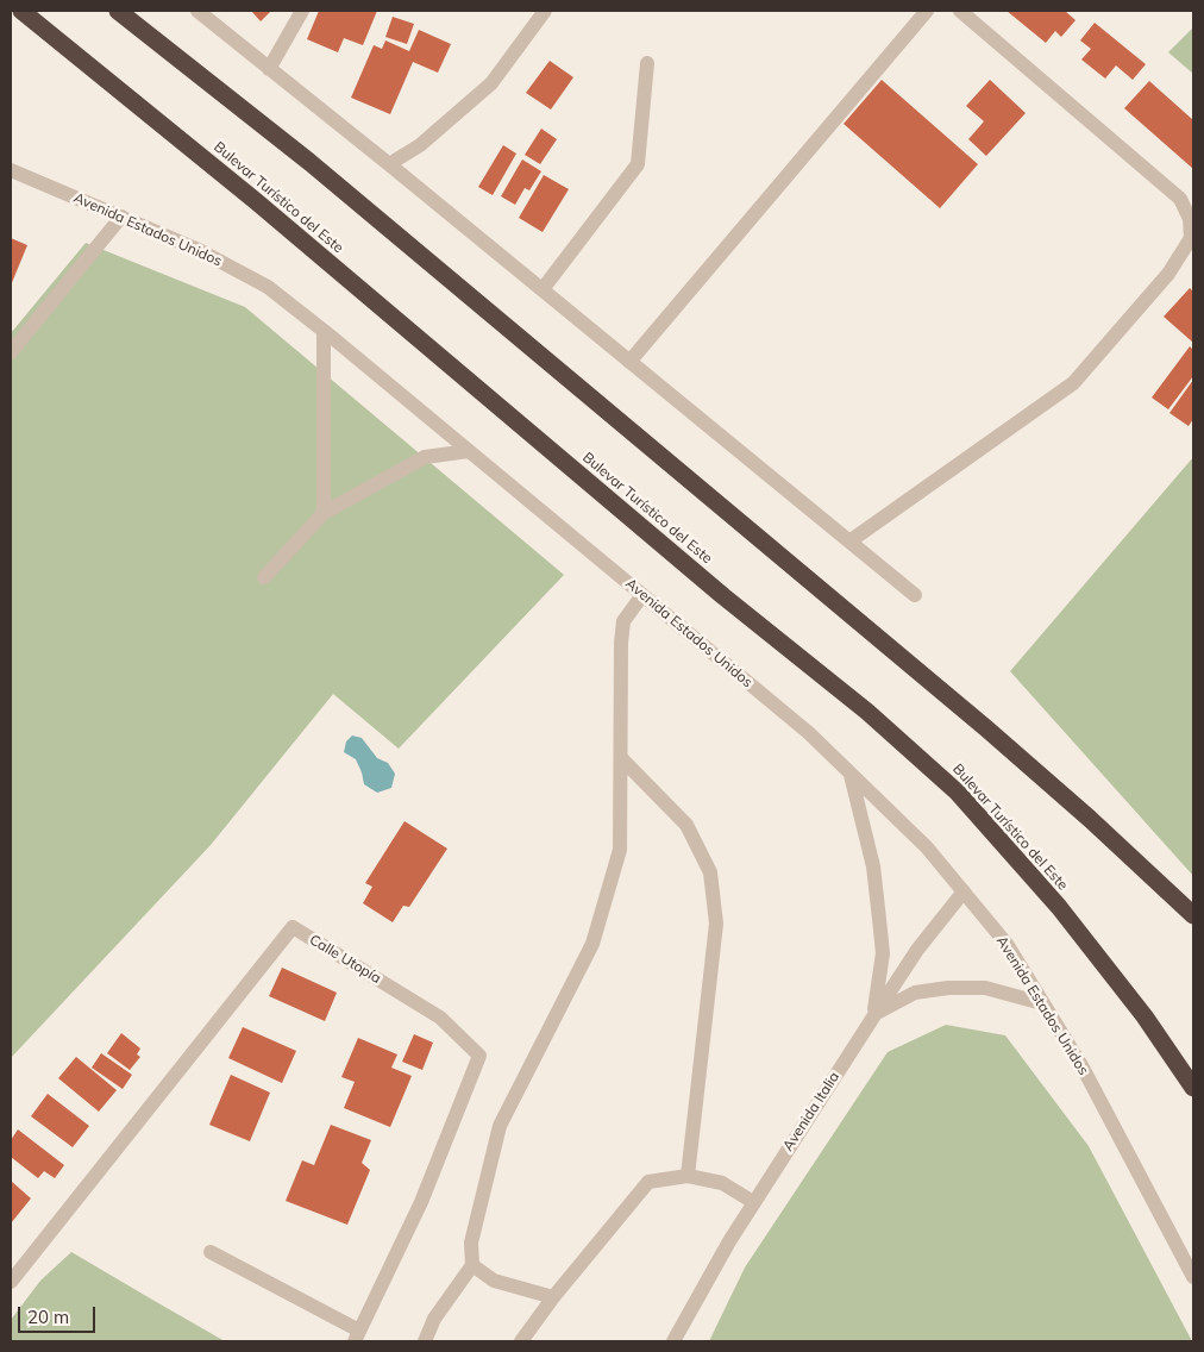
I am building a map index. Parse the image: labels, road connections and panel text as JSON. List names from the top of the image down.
{
  "streets": {
    "highway": ["Bulevar Turístico del Este"],
    "street": ["Avenida Estados Unidos", "Calle Utopía", "Avenida Italia"]
  },
  "crossings": [
    ["Avenida Estados Unidos", "Avenida Italia"]
  ],
  "scale_bar": "20 m"
}
